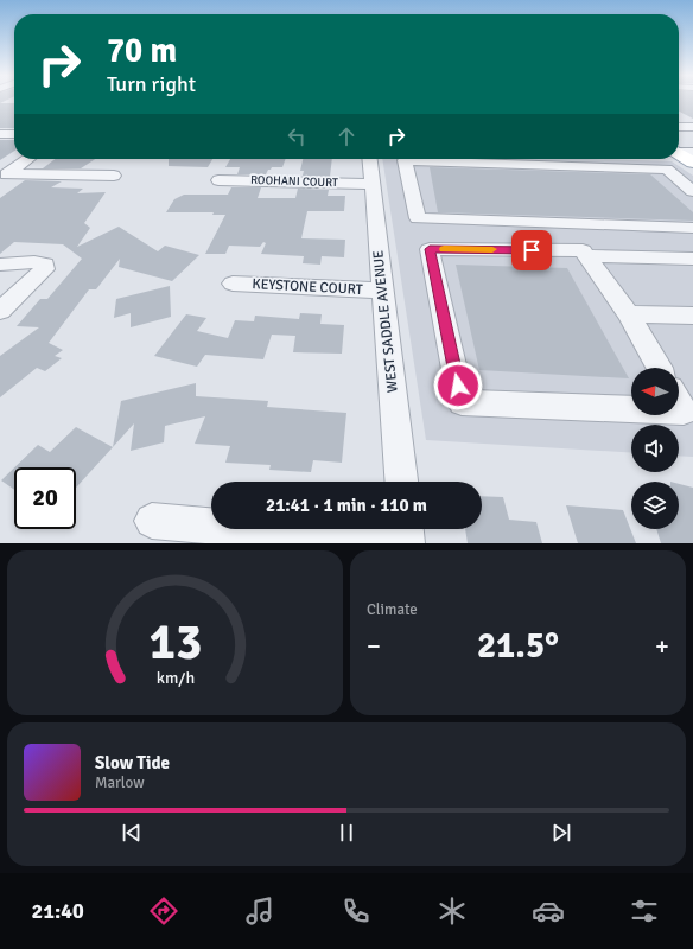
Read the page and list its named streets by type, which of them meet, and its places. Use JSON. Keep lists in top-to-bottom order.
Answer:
{
  "streets": {
    "street": ["ROOHANI COURT", "KEYSTONE COURT", "WEST SADDLE AVENUE"]
  },
  "crossings": [
    ["ROOHANI COURT", "WEST SADDLE AVENUE"],
    ["KEYSTONE COURT", "WEST SADDLE AVENUE"]
  ],
  "north": "left",
  "page": {
    "turn": ["70 m", "Turn right"],
    "limit": "20",
    "trip": "21:41 · 1 min · 110 m",
    "tile": "Climate",
    "heat": ["−", "21.5°", "+"],
    "song": ["Slow Tide", "Marlow"],
    "tabs": "21:40",
    "gauge": ["13", "km/h"]
  }
}
